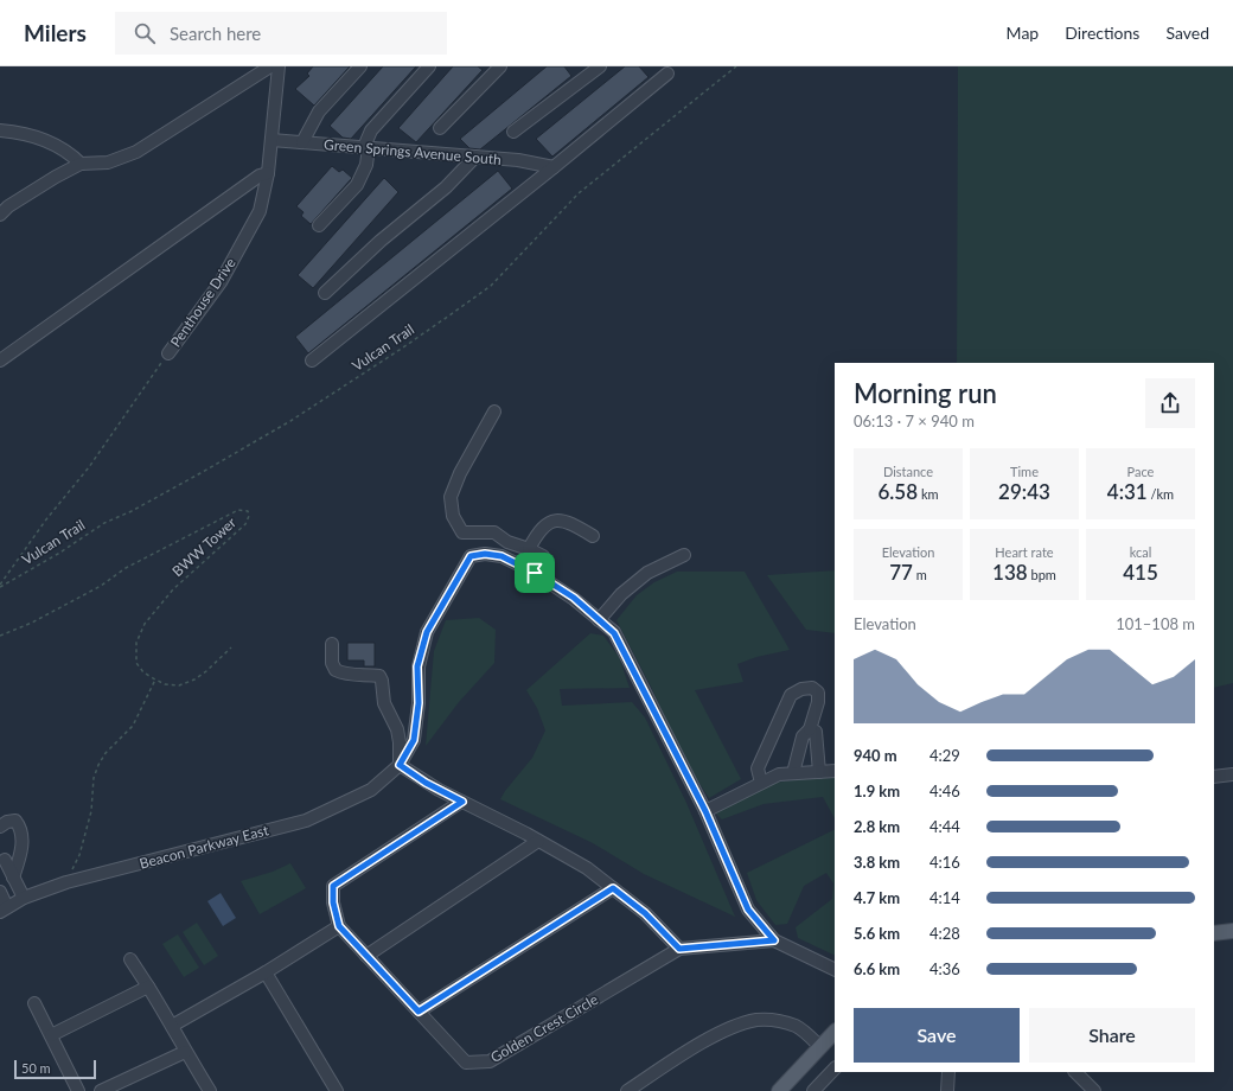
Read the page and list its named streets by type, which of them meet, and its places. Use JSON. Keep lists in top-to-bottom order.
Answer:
{
  "streets": {
    "street": [
      "Green Springs Avenue South",
      "Penthouse Drive",
      "Beacon Parkway East",
      "Golden Crest Circle"
    ],
    "path": ["Vulcan Trail", "BWW Tower"]
  },
  "crossings": [
    ["Green Springs Avenue South", "Penthouse Drive"]
  ],
  "scale_bar": "50 m",
  "page": {
    "header": "Milers",
    "search": "Search here",
    "nav": ["Map", "Directions", "Saved"],
    "heading": ["Morning run", "06:13 · 7 × 940 m"],
    "stats": [
      ["Distance", "6.58 km"],
      ["Time", "29:43"],
      ["Pace", "4:31 /km"],
      ["Elevation", "77 m"],
      ["Heart rate", "138 bpm"],
      ["kcal", "415"]
    ],
    "chart": ["Elevation", "101–108 m"],
    "list": [
      {
        "name": "940 m",
        "note": "4:29"
      },
      {
        "name": "1.9 km",
        "note": "4:46"
      },
      {
        "name": "2.8 km",
        "note": "4:44"
      },
      {
        "name": "3.8 km",
        "note": "4:16"
      },
      {
        "name": "4.7 km",
        "note": "4:14"
      },
      {
        "name": "5.6 km",
        "note": "4:28"
      },
      {
        "name": "6.6 km",
        "note": "4:36"
      }
    ],
    "buttons": ["Save", "Share"],
    "scale": "50 m"
  }
}
